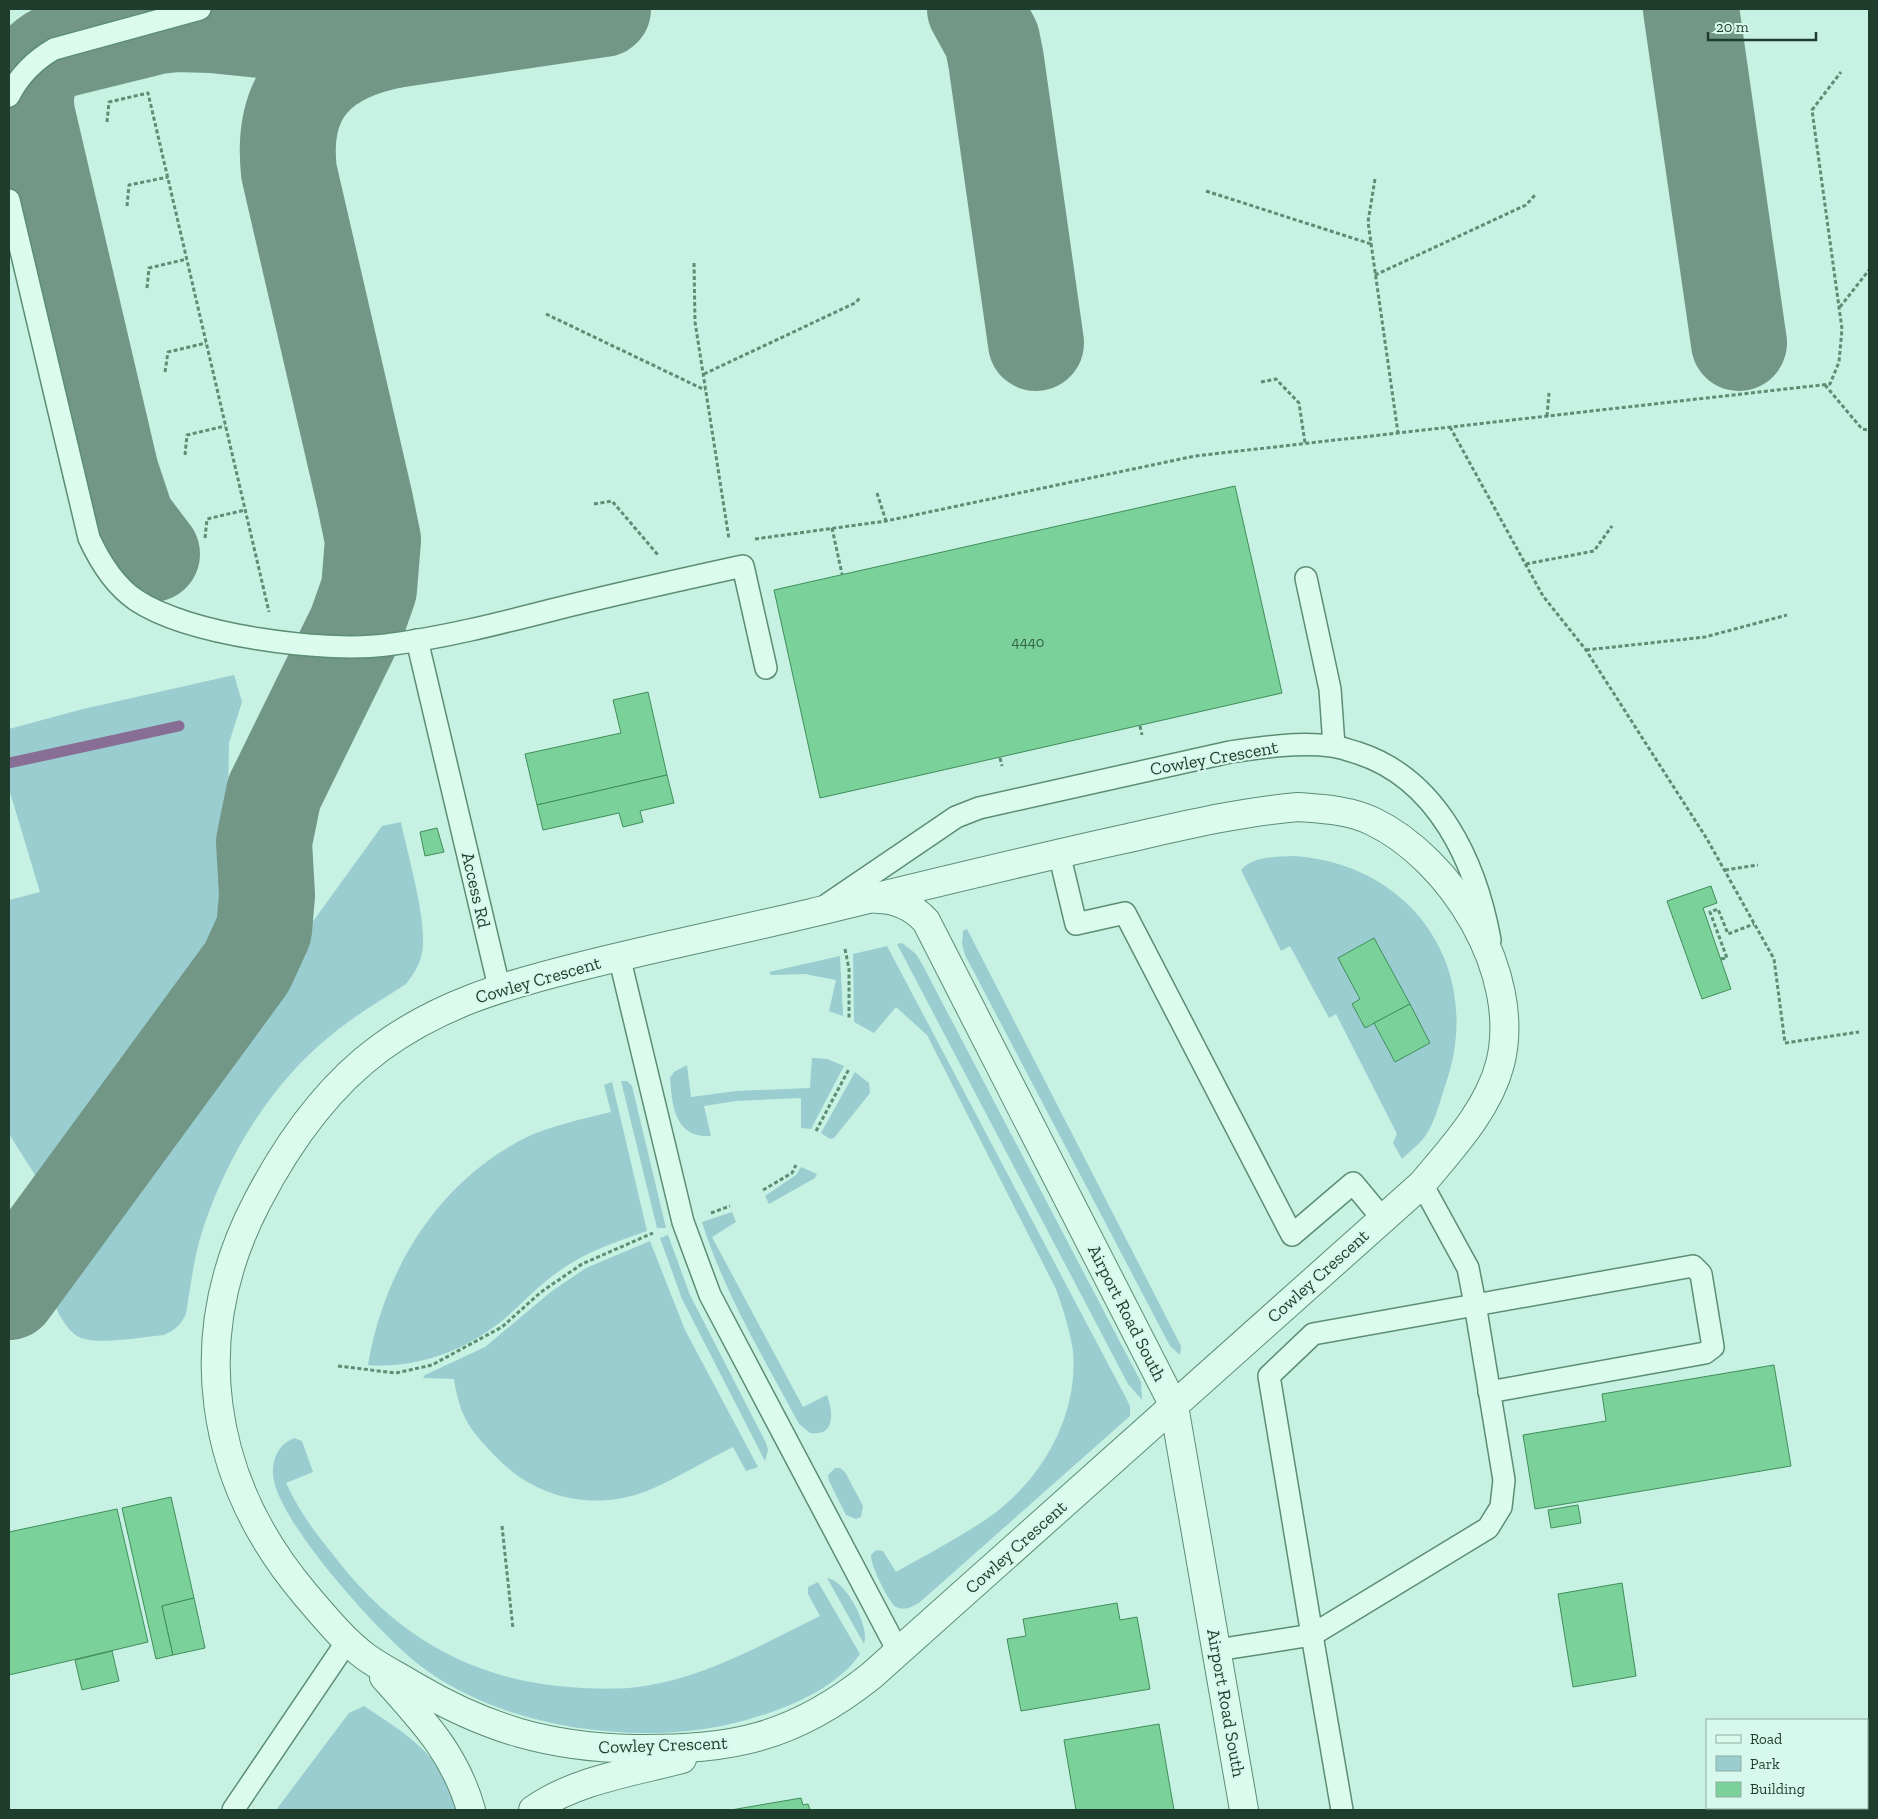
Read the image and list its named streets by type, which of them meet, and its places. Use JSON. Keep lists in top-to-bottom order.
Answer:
{
  "streets": {
    "street": ["Cowley Crescent", "Airport Road South"],
    "lane": ["Access Rd"]
  },
  "crossings": [
    ["Cowley Crescent", "Access Rd"],
    ["Cowley Crescent", "Airport Road South"]
  ],
  "house_numbers": ["4440"],
  "legend": ["Road", "Park", "Building"],
  "scale_bar": "20 m"
}
